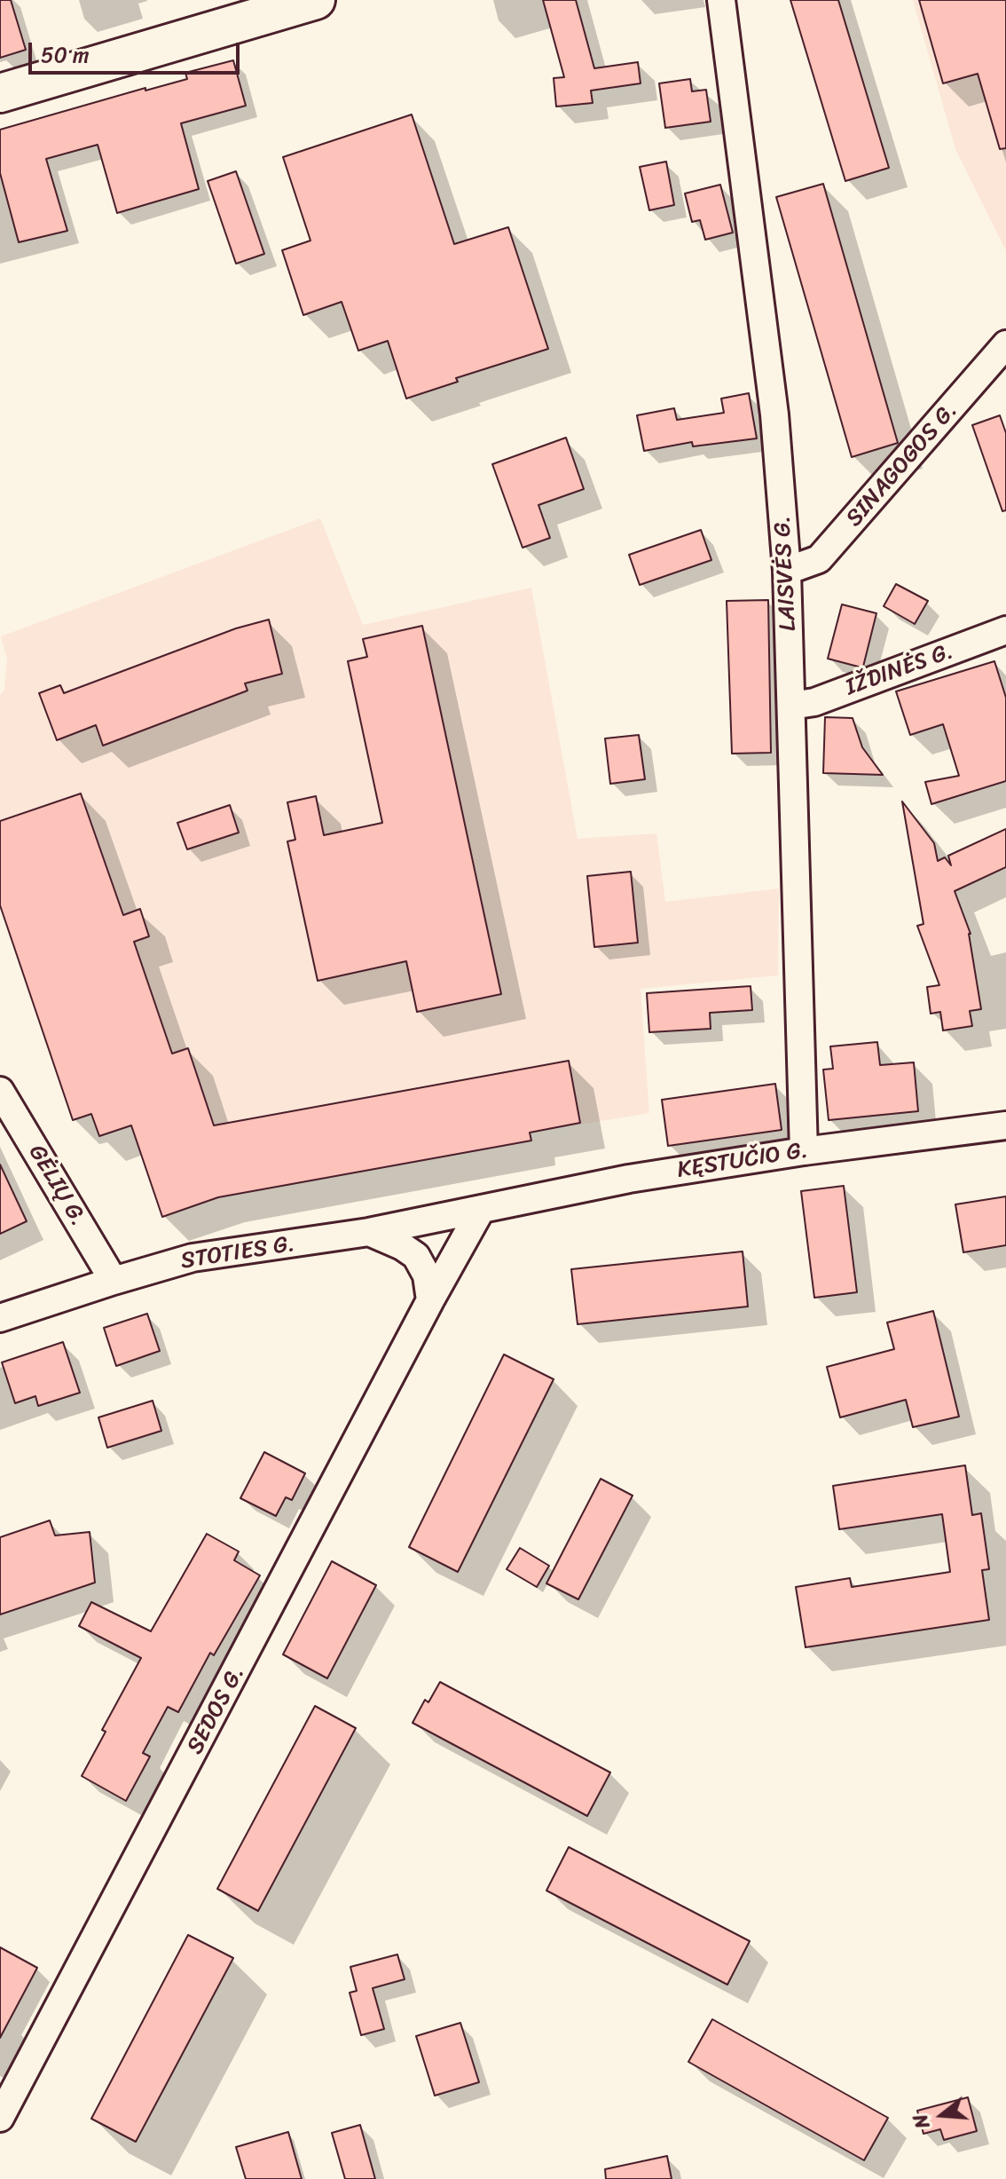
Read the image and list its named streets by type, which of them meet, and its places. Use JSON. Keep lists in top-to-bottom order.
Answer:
{
  "streets": {
    "street": [
      "SINAGOGOS G.",
      "LAISVĖS G.",
      "IŽDINĖS G.",
      "KĘSTUČIO G.",
      "GĖLIŲ G.",
      "STOTIES G.",
      "SEDOS G."
    ]
  },
  "crossings": [
    ["SINAGOGOS G.", "LAISVĖS G."],
    ["LAISVĖS G.", "IŽDINĖS G."],
    ["LAISVĖS G.", "KĘSTUČIO G."],
    ["KĘSTUČIO G.", "STOTIES G."],
    ["KĘSTUČIO G.", "SEDOS G."],
    ["GĖLIŲ G.", "STOTIES G."],
    ["STOTIES G.", "SEDOS G."]
  ],
  "scale_bar": "50 m",
  "north": "left"
}
